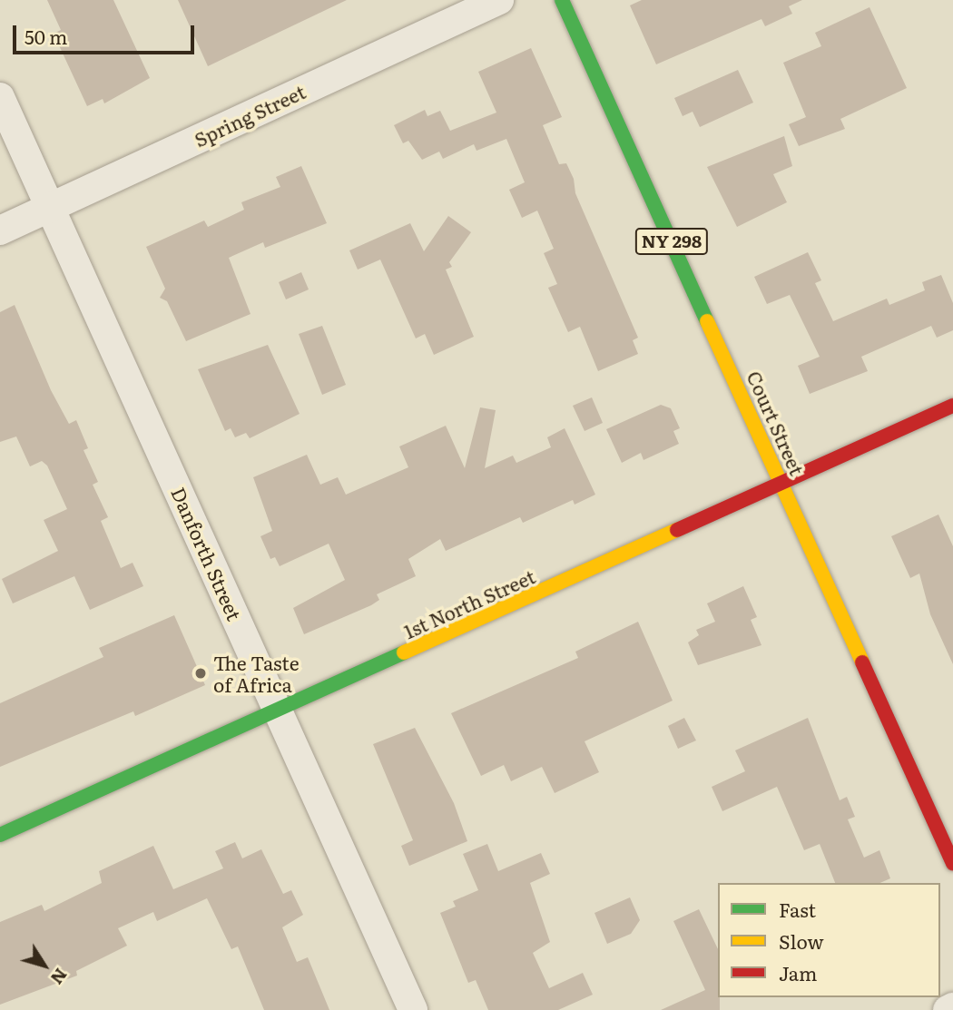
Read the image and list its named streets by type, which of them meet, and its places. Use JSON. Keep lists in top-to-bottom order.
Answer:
{
  "streets": {
    "street": [
      "Spring Street",
      "NY 298",
      "Court Street",
      "Danforth Street",
      "1st North Street"
    ]
  },
  "crossings": [
    ["Spring Street", "Danforth Street"],
    ["Court Street", "1st North Street"],
    ["Danforth Street", "1st North Street"]
  ],
  "places": ["The Taste of Africa"],
  "legend": ["Fast", "Slow", "Jam"],
  "scale_bar": "50 m",
  "north": "bottom right"
}
